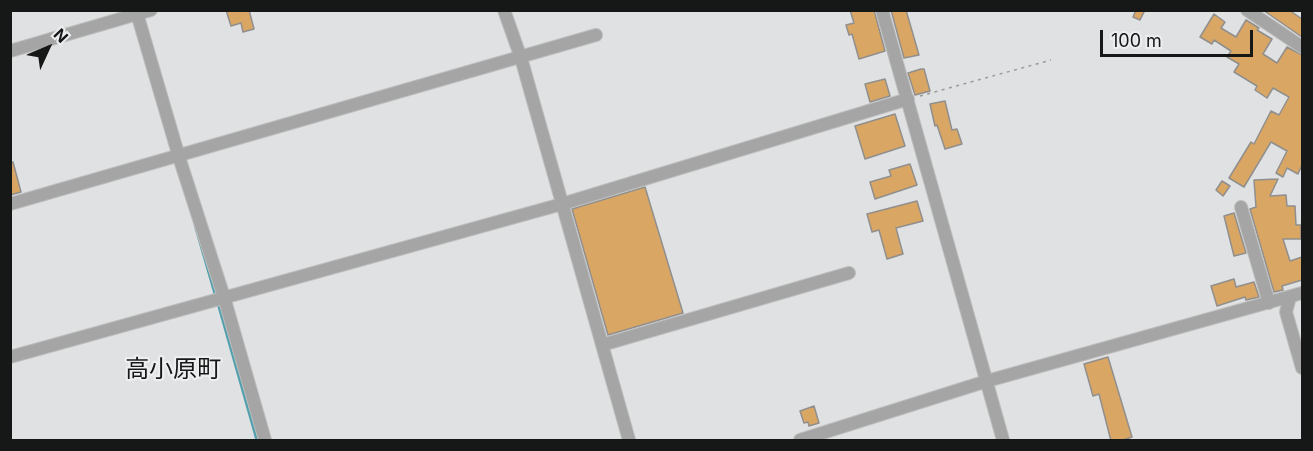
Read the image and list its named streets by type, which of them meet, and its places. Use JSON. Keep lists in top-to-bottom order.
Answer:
{
  "districts": ["高小原町"],
  "scale_bar": "100 m",
  "north": "top right"
}
